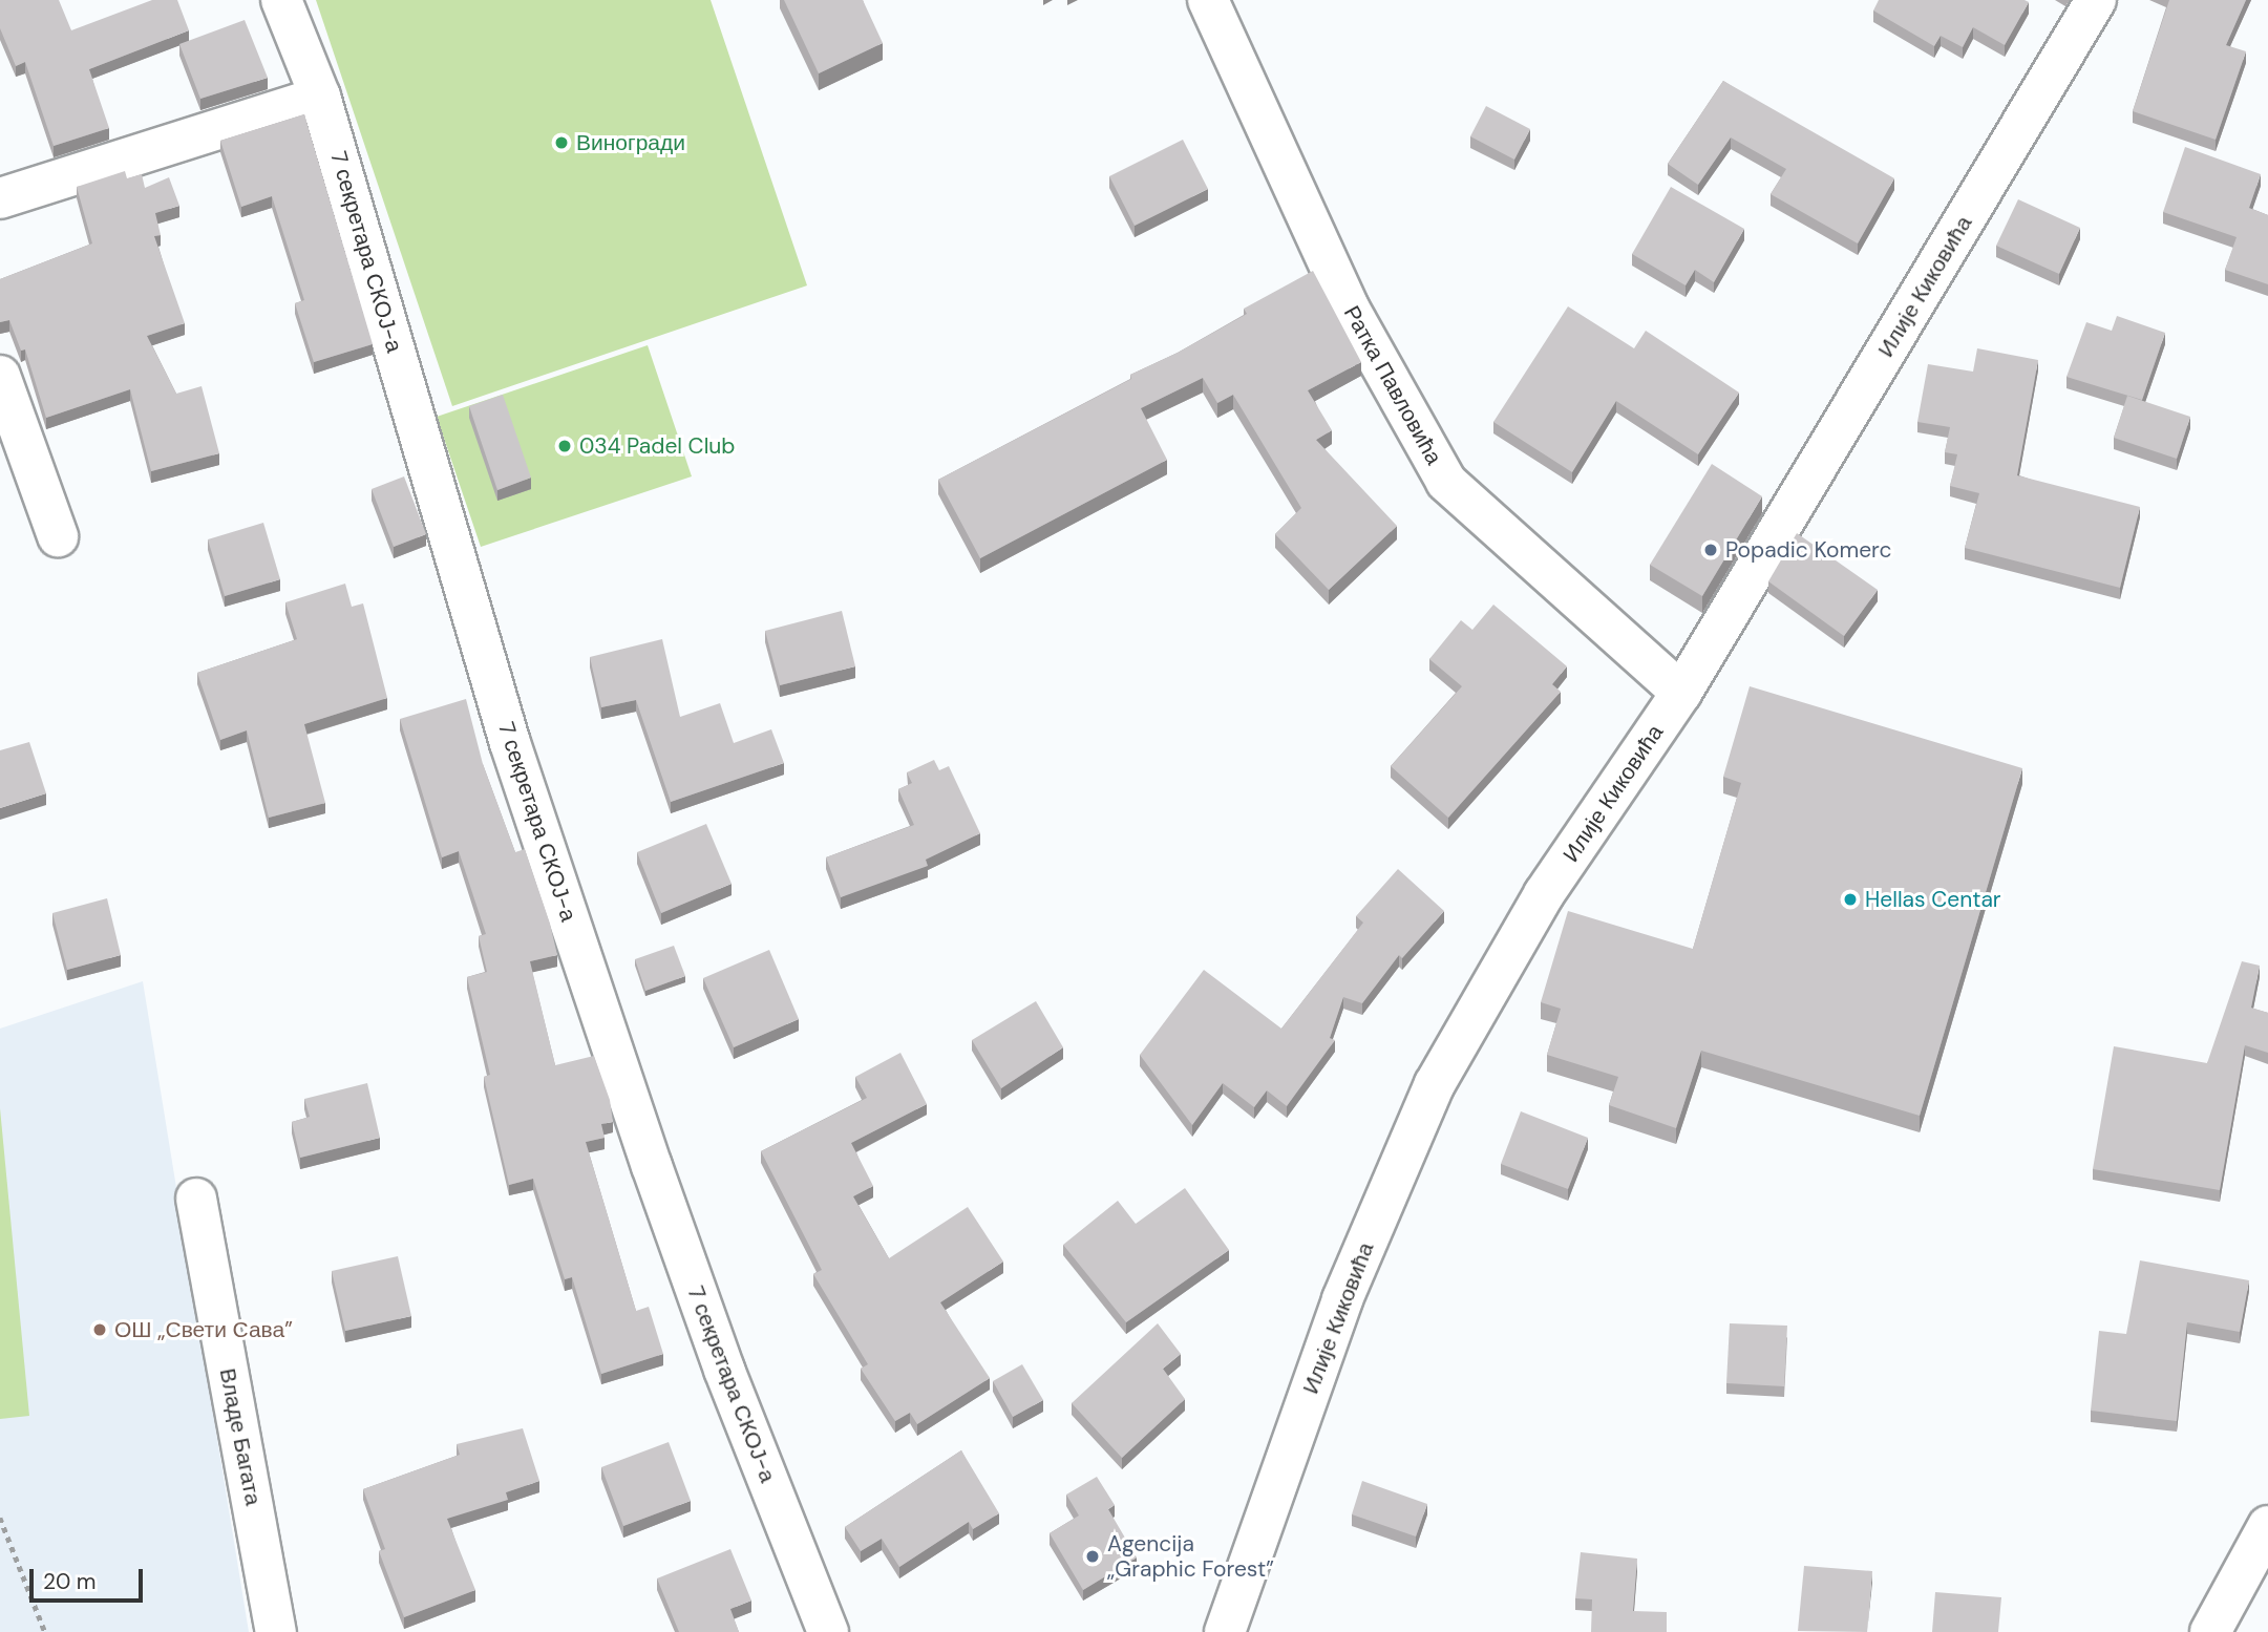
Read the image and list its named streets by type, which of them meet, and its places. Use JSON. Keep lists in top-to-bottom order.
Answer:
{
  "streets": {
    "street": [
      "7 секретара СКОЈ-а",
      "Илије Киковића",
      "Ратка Павловића",
      "Владе Багата"
    ]
  },
  "crossings": [
    ["Илије Киковића", "Ратка Павловића"]
  ],
  "places": [
    "Виногради",
    "034 Padel Club",
    "Popadic Komerc",
    "Hellas Centar",
    "ОШ „Свети Сава”",
    "Agencija „Graphic Forest”"
  ],
  "scale_bar": "20 m"
}
